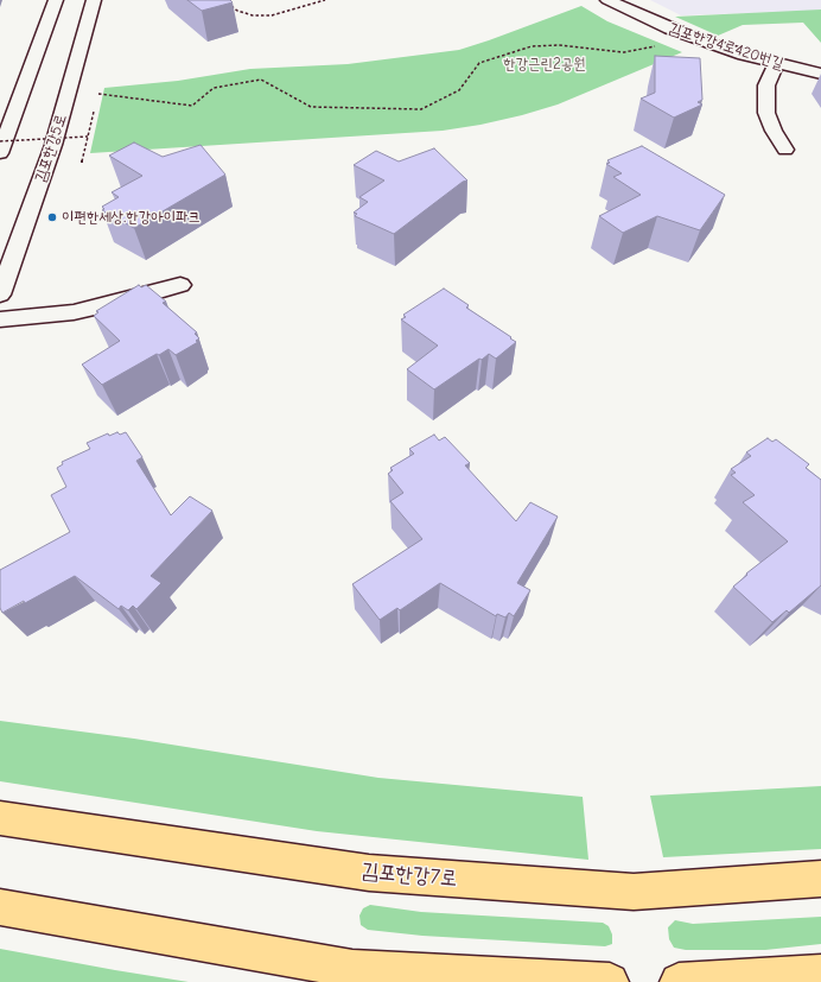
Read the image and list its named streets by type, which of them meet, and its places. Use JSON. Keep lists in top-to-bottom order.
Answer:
{
  "streets": {
    "main road": ["김포한강7로"],
    "street": ["김포한강4로420번길", "김포한강5로"]
  },
  "parks": ["한강근린2공원"],
  "places": ["이편한세상.한강아이파크"]
}
